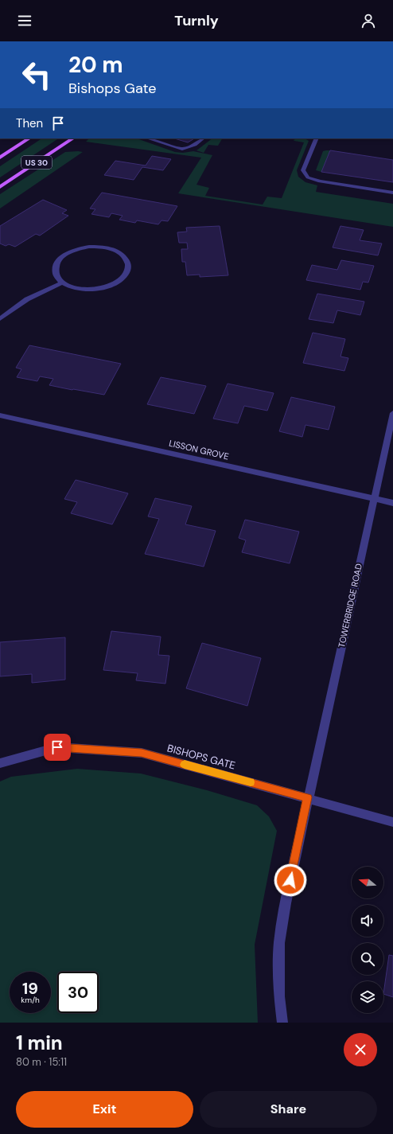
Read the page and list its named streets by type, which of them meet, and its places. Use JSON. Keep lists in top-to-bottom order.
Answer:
{
  "streets": {
    "main road": ["US 30"],
    "street": ["LISSON GROVE", "TOWERBRIDGE ROAD", "BISHOPS GATE"]
  },
  "crossings": [
    ["LISSON GROVE", "TOWERBRIDGE ROAD"],
    ["TOWERBRIDGE ROAD", "BISHOPS GATE"]
  ],
  "north": "left",
  "page": {
    "header": "Turnly",
    "turn": ["20 m", "Bishops Gate"],
    "then": "Then",
    "speed": "19 km/h",
    "limit": "30",
    "heading": ["1 min", "80 m · 15:11"],
    "buttons": ["Exit", "Share"]
  }
}
